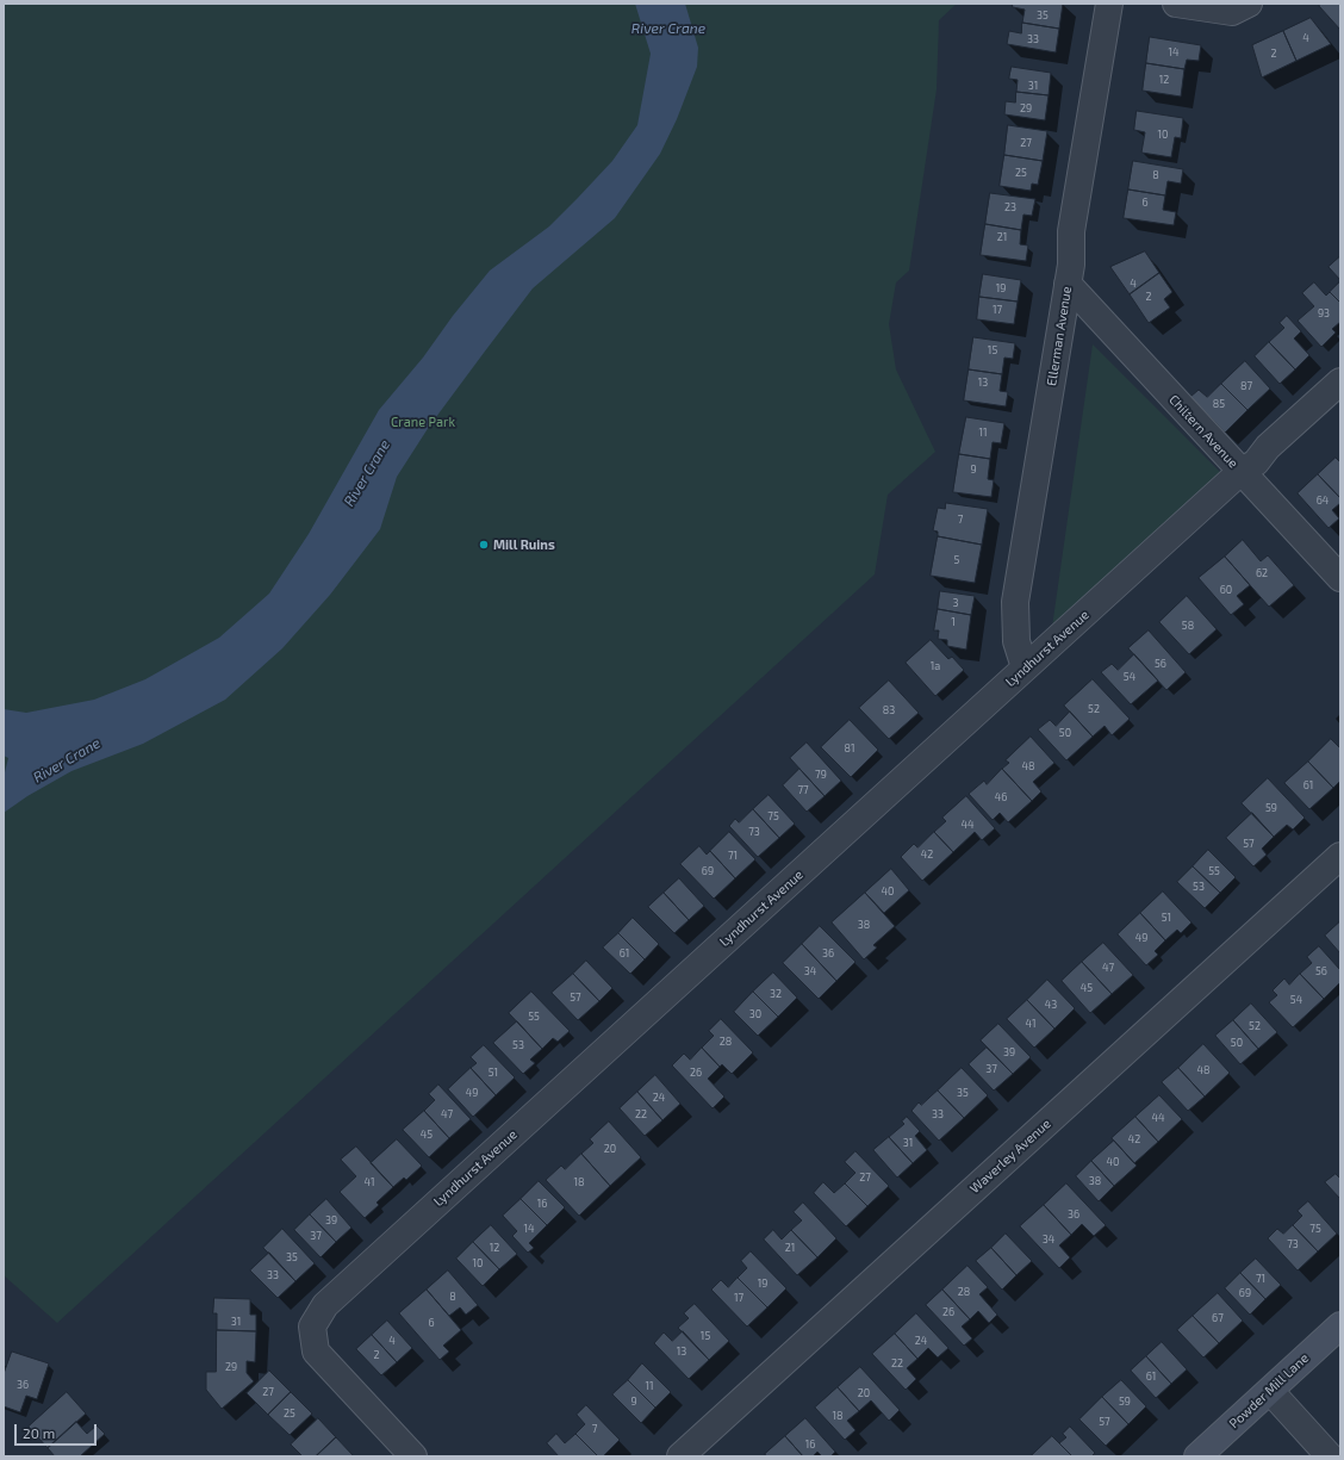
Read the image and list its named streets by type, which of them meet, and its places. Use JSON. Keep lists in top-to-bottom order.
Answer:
{
  "streets": {
    "street": [
      "Ellerman Avenue",
      "Chiltern Avenue",
      "Lyndhurst Avenue",
      "Waverley Avenue",
      "Powder Mill Lane"
    ]
  },
  "crossings": [
    ["Ellerman Avenue", "Chiltern Avenue"],
    ["Ellerman Avenue", "Lyndhurst Avenue"],
    ["Chiltern Avenue", "Lyndhurst Avenue"]
  ],
  "water": ["River Crane"],
  "parks": ["Crane Park"],
  "places": ["Mill Ruins"],
  "house_numbers": [
    "35",
    "4",
    "33",
    "14",
    "2",
    "12",
    "31",
    "29",
    "10",
    "27",
    "25",
    "8",
    "6",
    "23",
    "21",
    "4",
    "19",
    "2",
    "17",
    "93",
    "15",
    "13",
    "87",
    "85",
    "11",
    "9",
    "64",
    "7",
    "5",
    "62",
    "60",
    "3",
    "1",
    "58",
    "56",
    "1a",
    "54",
    "52",
    "83",
    "50",
    "81",
    "48",
    "79",
    "61",
    "77",
    "46",
    "59",
    "75",
    "44",
    "73",
    "57",
    "42",
    "71",
    "69",
    "55",
    "53",
    "40",
    "51",
    "38",
    "49",
    "61",
    "36",
    "47",
    "34",
    "56",
    "45",
    "32",
    "57",
    "54",
    "43",
    "30",
    "55",
    "41",
    "52",
    "28",
    "50",
    "53",
    "39",
    "37",
    "48",
    "51",
    "26",
    "49",
    "35",
    "24",
    "47",
    "22",
    "33",
    "44",
    "45",
    "42",
    "31",
    "20",
    "40",
    "27",
    "38",
    "41",
    "18",
    "16",
    "36",
    "39",
    "14",
    "75",
    "37",
    "34",
    "73",
    "12",
    "21",
    "35",
    "10",
    "33",
    "71",
    "19",
    "28",
    "69",
    "8",
    "17",
    "26",
    "67",
    "31",
    "6",
    "15",
    "4",
    "24",
    "13",
    "2",
    "22",
    "29",
    "61",
    "36",
    "11",
    "27",
    "20",
    "9",
    "59",
    "25",
    "18",
    "57",
    "7",
    "16"
  ],
  "scale_bar": "20 m"
}
